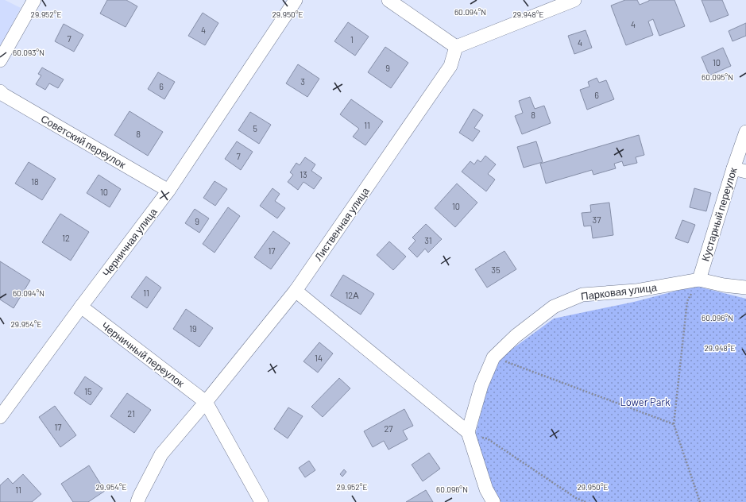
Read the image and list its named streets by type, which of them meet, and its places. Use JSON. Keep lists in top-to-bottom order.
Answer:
{
  "streets": {
    "street": [
      "Советский переулок",
      "Кустарный переулок",
      "Лиственная улица",
      "Черничная улица",
      "Парковая улица",
      "Черничный переулок"
    ]
  },
  "crossings": [
    ["Советский переулок", "Черничная улица"],
    ["Кустарный переулок", "Парковая улица"],
    ["Лиственная улица", "Черничный переулок"],
    ["Черничная улица", "Черничный переулок"]
  ],
  "parks": ["Lower Park"],
  "house_numbers": [
    "4",
    "4",
    "7",
    "1",
    "4",
    "10",
    "9",
    "3",
    "6",
    "6",
    "8",
    "11",
    "5",
    "8",
    "7",
    "13",
    "18",
    "10",
    "10",
    "37",
    "9",
    "12",
    "31",
    "17",
    "35",
    "11",
    "12А",
    "19",
    "14",
    "15",
    "21",
    "17",
    "27",
    "11"
  ],
  "coordinates": [
    "60.094°N",
    "29.952°E",
    "29.950°E",
    "29.948°E",
    "60.093°N",
    "60.095°N",
    "60.096°N",
    "29.954°E"
  ]
}
